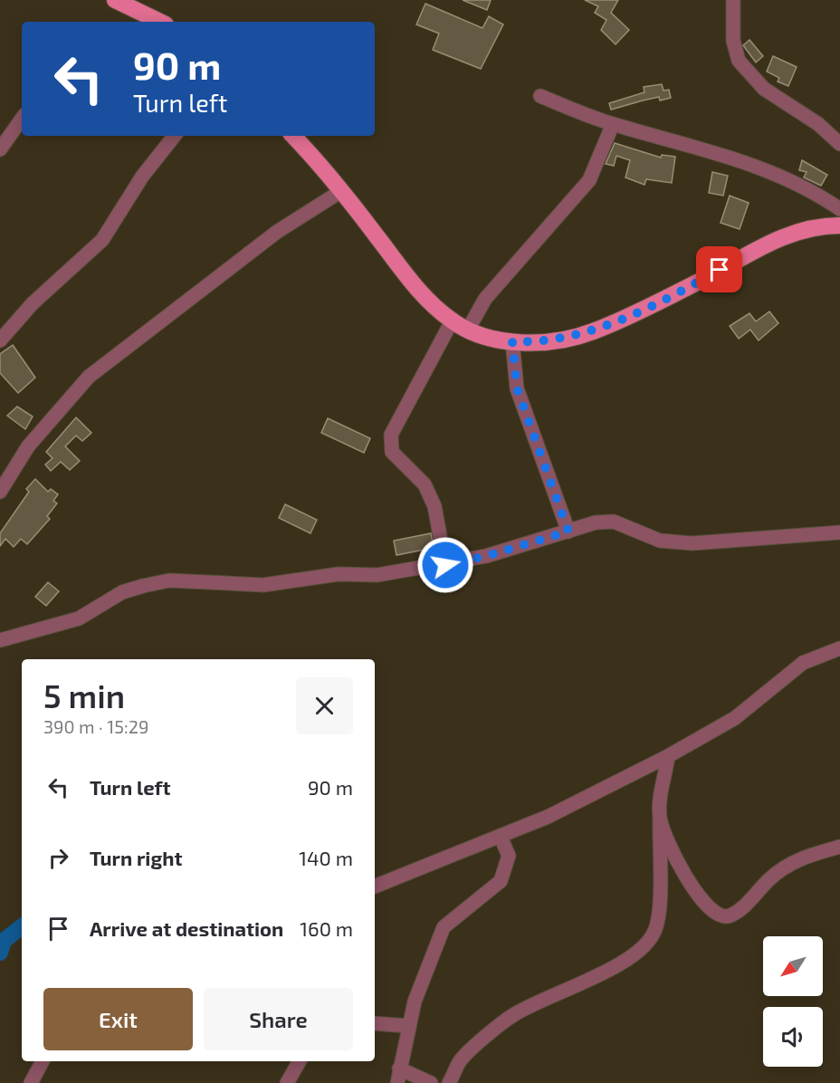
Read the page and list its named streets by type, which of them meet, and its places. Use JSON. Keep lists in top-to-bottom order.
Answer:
{
  "north": "bottom left",
  "page": {
    "turn": ["90 m", "Turn left"],
    "heading": ["5 min", "390 m · 15:29"],
    "list": [
      {
        "name": "Turn left",
        "value": "90 m"
      },
      {
        "name": "Turn right",
        "value": "140 m"
      },
      {
        "name": "Arrive at destination",
        "value": "160 m"
      }
    ],
    "buttons": ["Exit", "Share"]
  }
}
